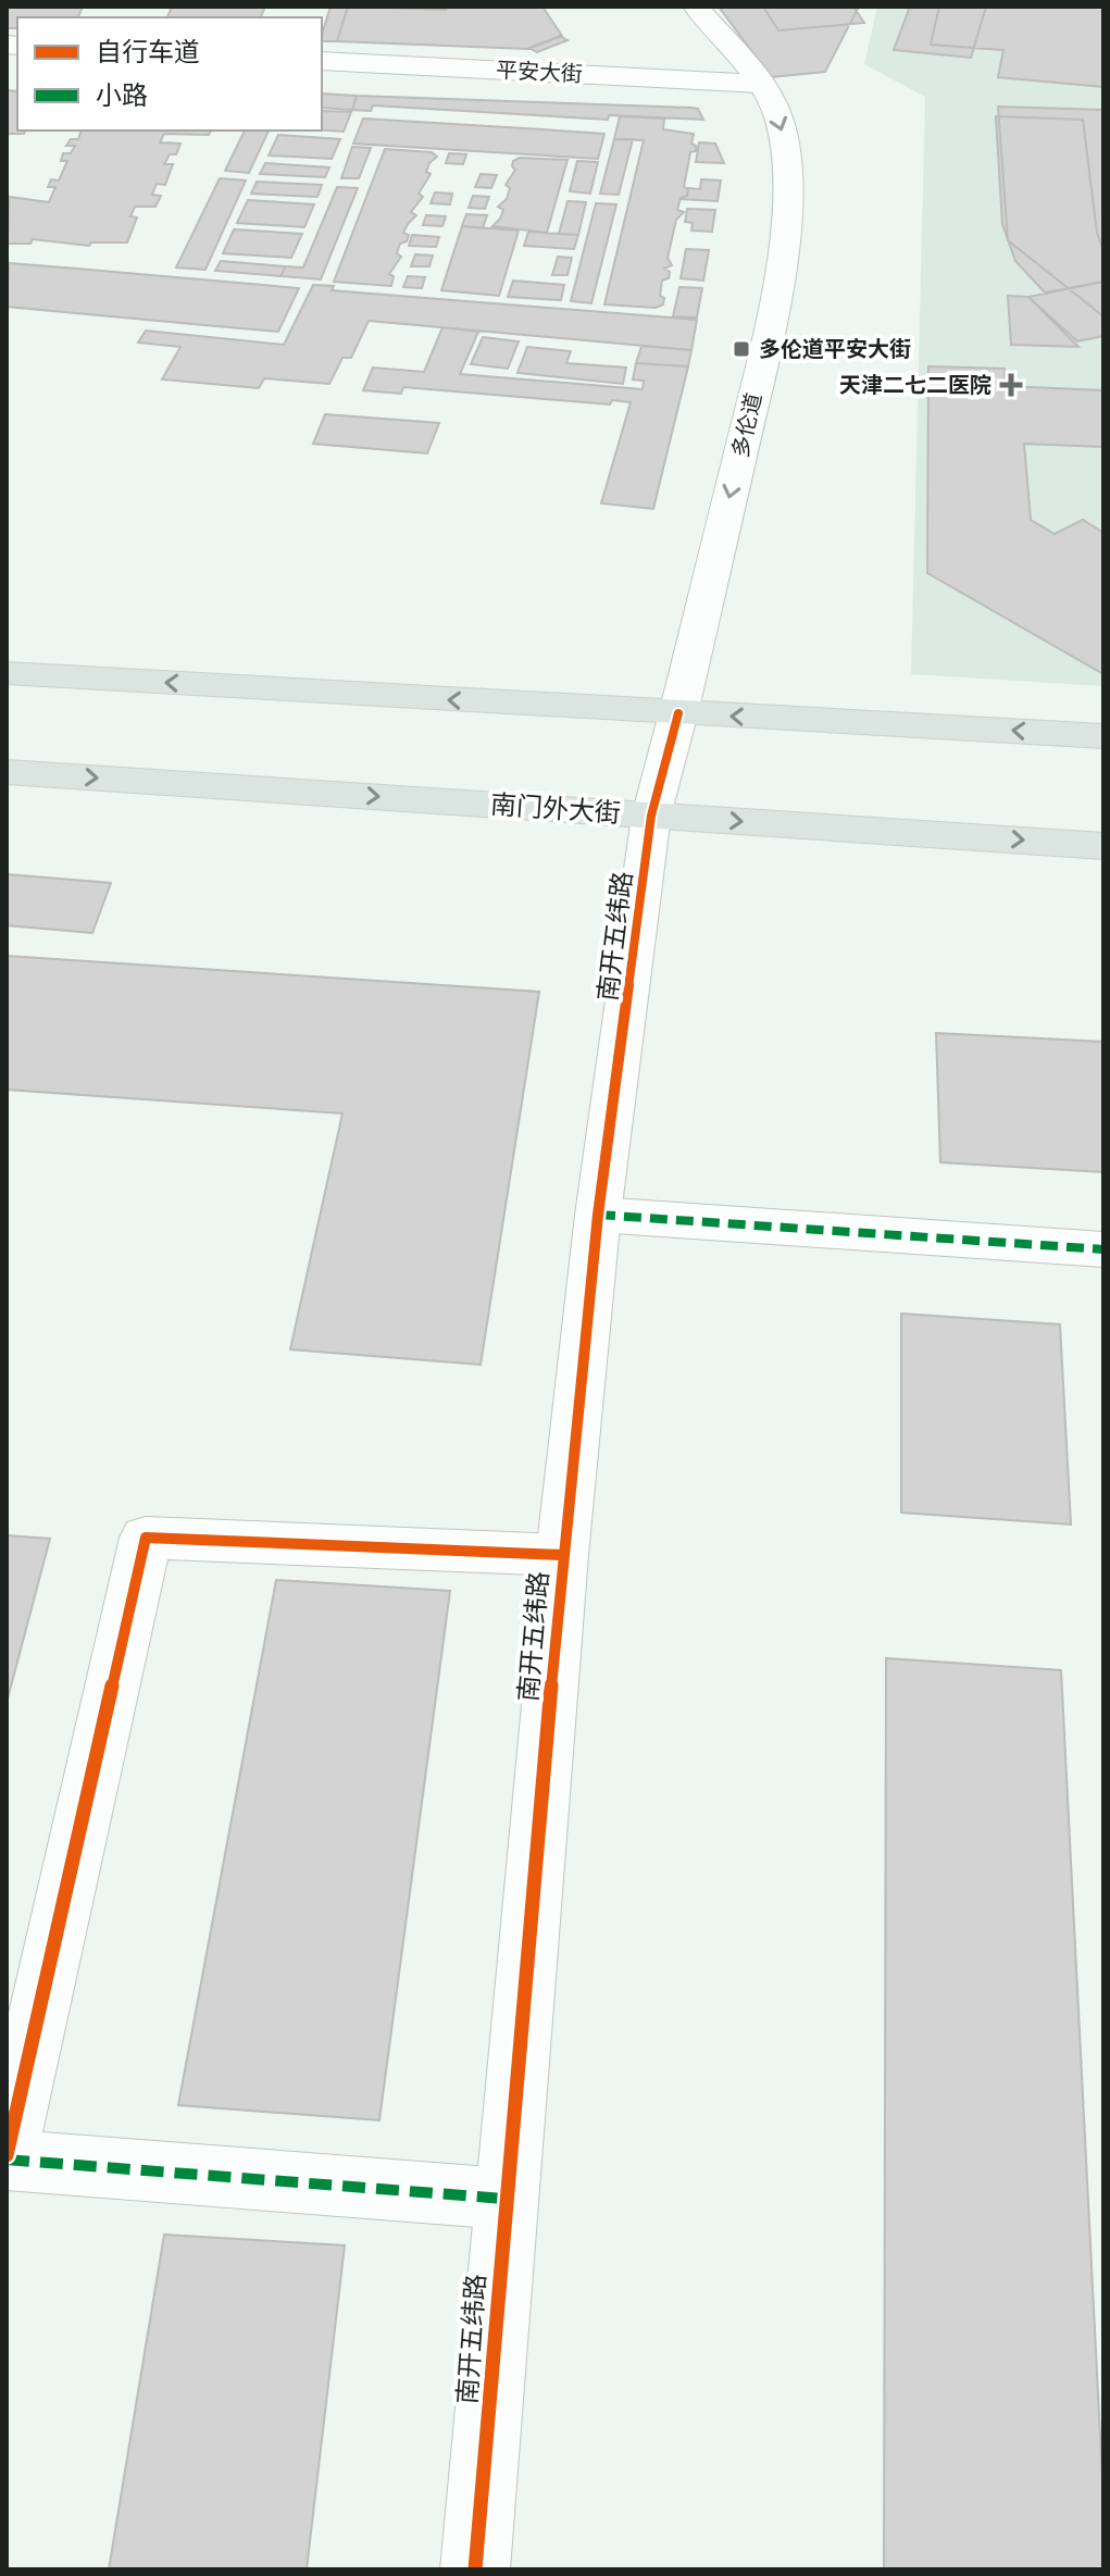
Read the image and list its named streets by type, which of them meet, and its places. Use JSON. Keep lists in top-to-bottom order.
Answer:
{
  "streets": {
    "main road": ["南门外大街"],
    "street": ["平安大街", "多伦道", "南开五纬路"]
  },
  "crossings": [
    ["平安大街", "多伦道"],
    ["多伦道", "南开五纬路"],
    ["南门外大街", "南开五纬路"]
  ],
  "one_way": ["多伦道"],
  "places": {
    "transit": ["多伦道平安大街"],
    "health": ["天津二七二医院"]
  },
  "legend": ["自行车道", "小路"]
}
